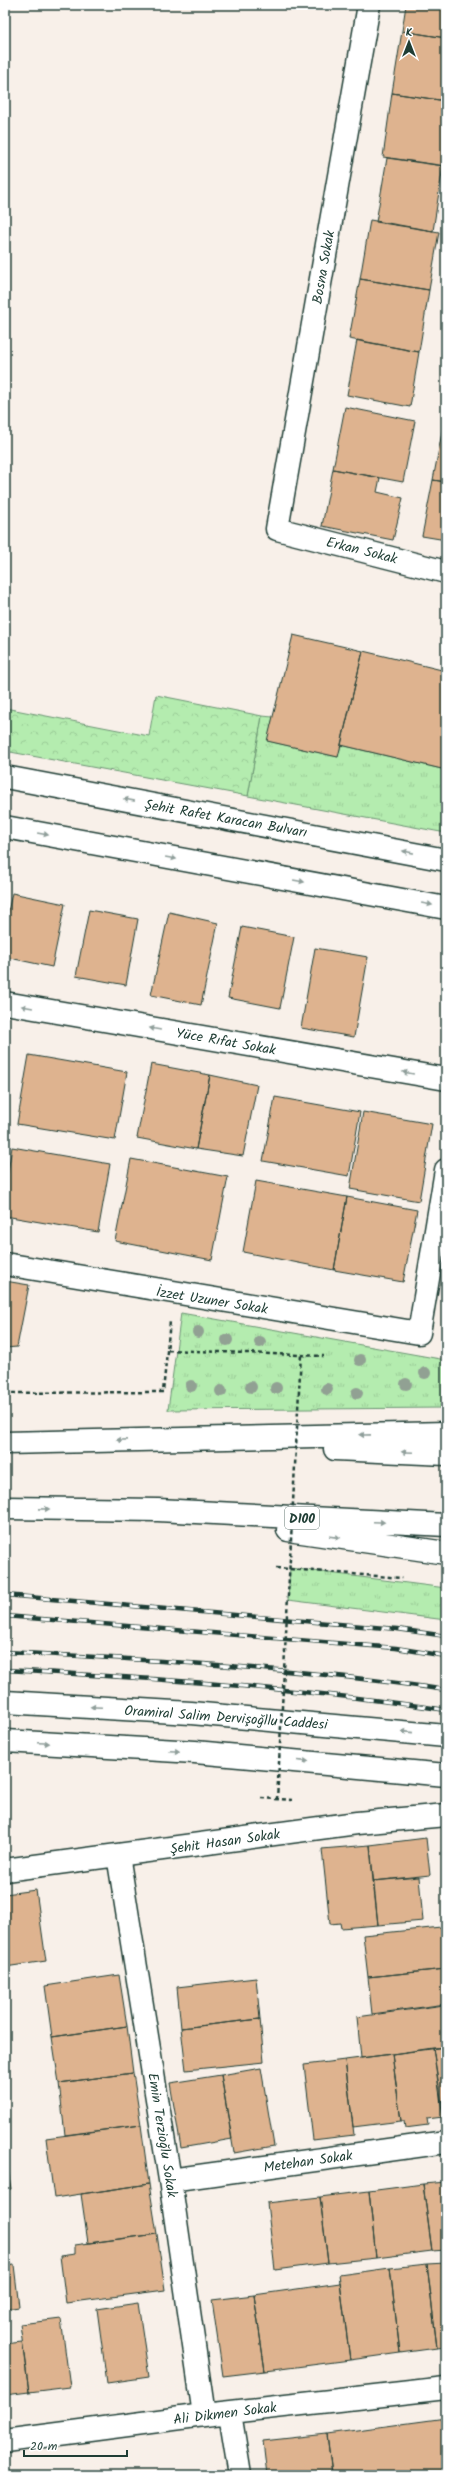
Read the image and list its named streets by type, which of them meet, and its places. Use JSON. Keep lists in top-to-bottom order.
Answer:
{
  "streets": {
    "main road": [
      "Bosna Sokak",
      "Erkan Sokak",
      "Şehit Rafet Karacan Bulvarı",
      "Yüce Rıfat Sokak",
      "İzzet Uzuner Sokak",
      "D100",
      "Oramiral Salim Dervişoğllu Caddesi",
      "Şehit Hasan Sokak",
      "Emin Terzioğlu Sokak",
      "Metehan Sokak",
      "Ali Dikmen Sokak"
    ]
  },
  "crossings": [
    ["Bosna Sokak", "Erkan Sokak"],
    ["Şehit Hasan Sokak", "Emin Terzioğlu Sokak"],
    ["Emin Terzioğlu Sokak", "Metehan Sokak"],
    ["Emin Terzioğlu Sokak", "Ali Dikmen Sokak"]
  ],
  "scale_bar": "20 m",
  "north": "top"
}
